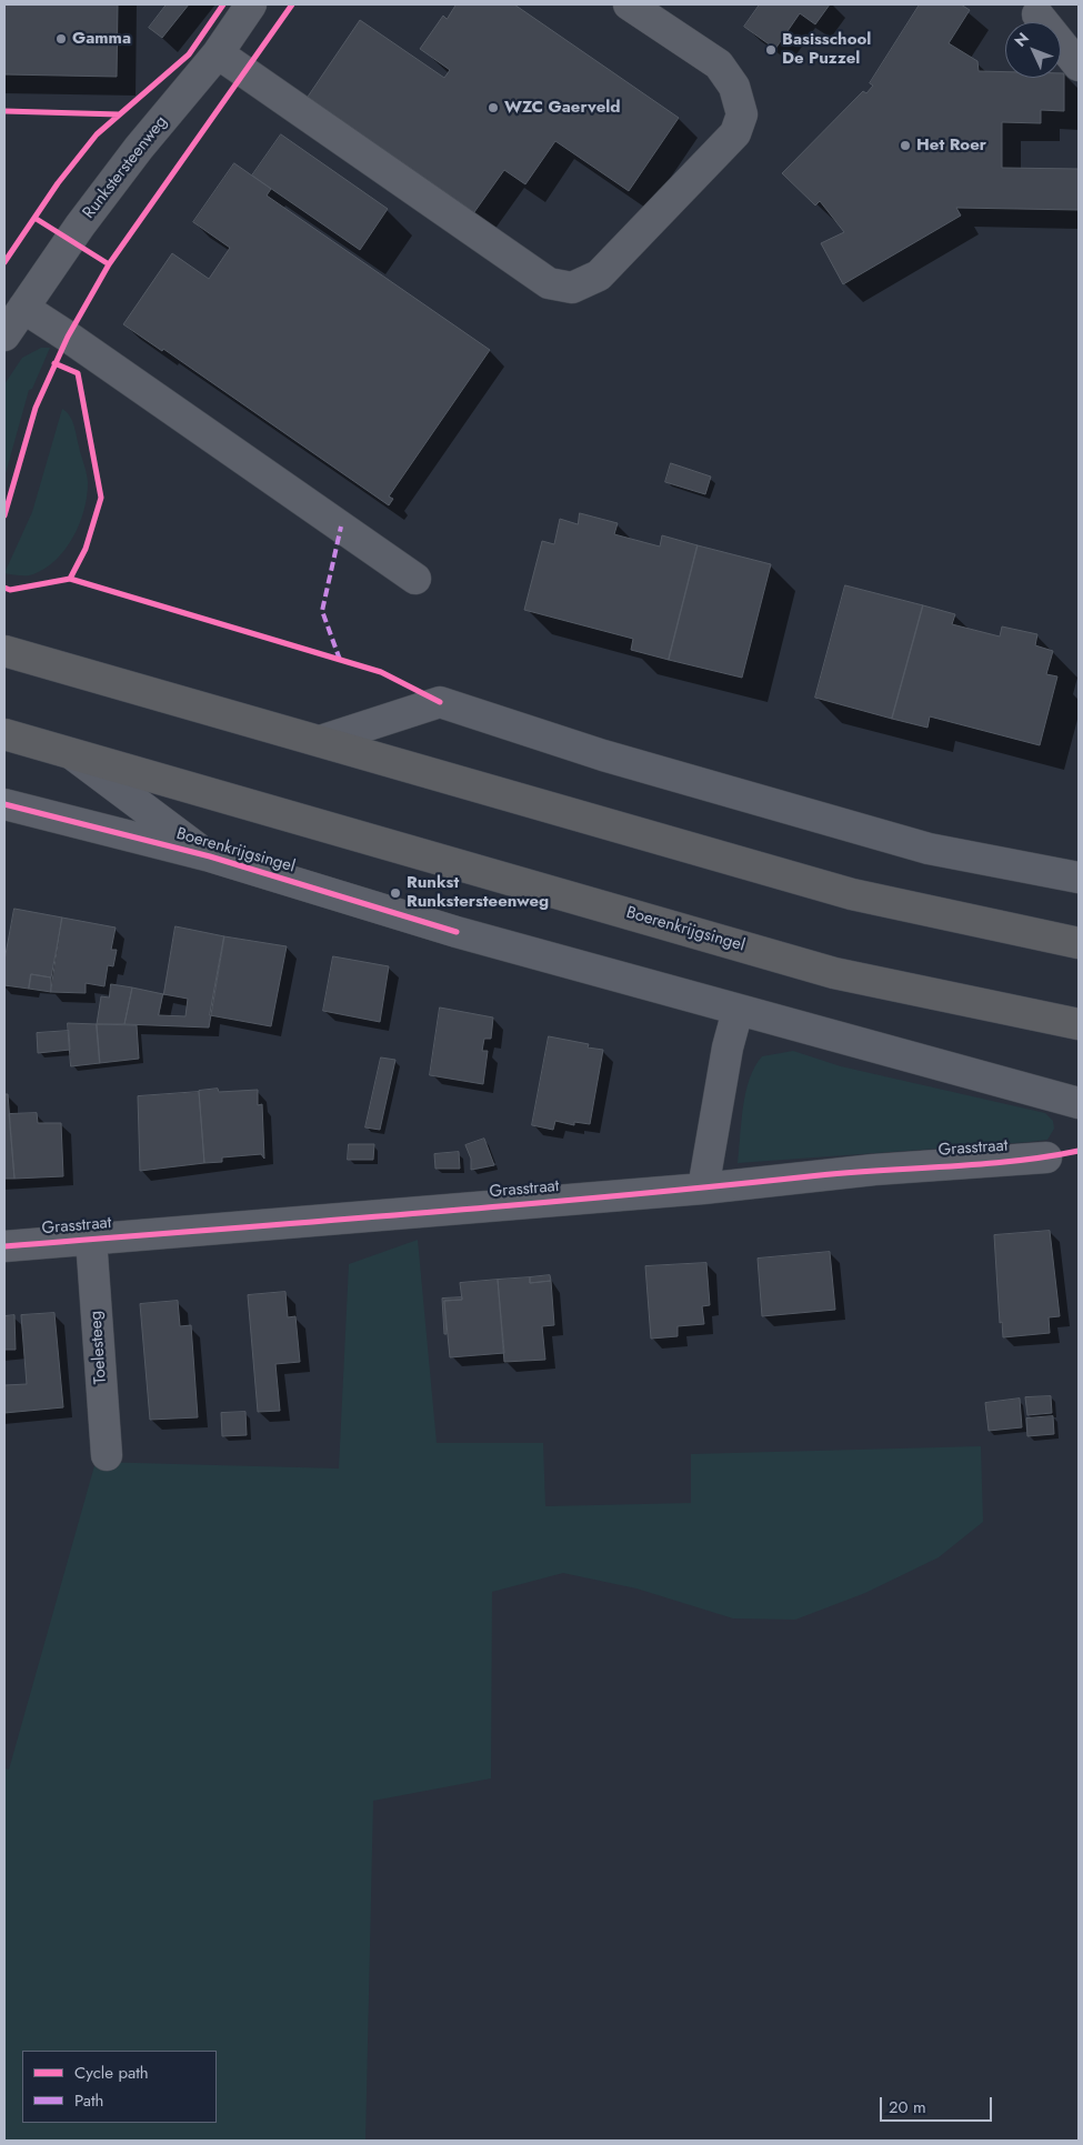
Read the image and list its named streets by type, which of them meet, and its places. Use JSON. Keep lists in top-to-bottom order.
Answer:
{
  "streets": {
    "highway": ["Boerenkrijgsingel"],
    "street": ["Runkstersteenweg", "Grasstraat", "Toelesteeg"]
  },
  "crossings": [
    ["Grasstraat", "Toelesteeg"]
  ],
  "places": [
    "Gamma",
    "Basisschool De Puzzel",
    "WZC Gaerveld",
    "Het Roer",
    "Runkst Runkstersteenweg"
  ],
  "legend": ["Cycle path", "Path"],
  "scale_bar": "20 m",
  "north": "top left"
}
